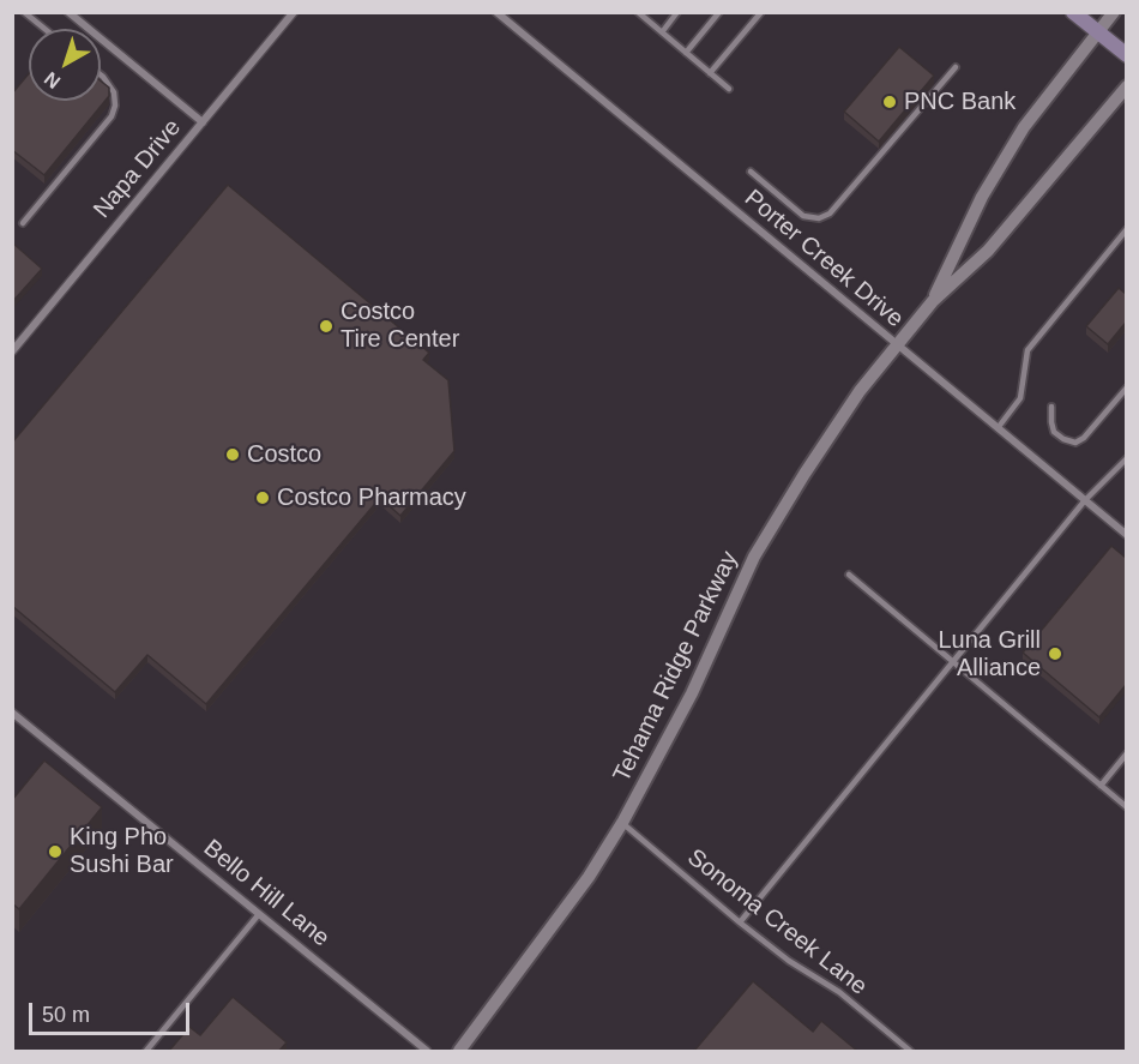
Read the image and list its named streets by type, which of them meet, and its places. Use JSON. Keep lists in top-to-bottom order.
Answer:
{
  "streets": {
    "street": [
      "Napa Drive",
      "Porter Creek Drive",
      "Tehama Ridge Parkway",
      "Bello Hill Lane"
    ],
    "lane": ["Sonoma Creek Lane"]
  },
  "crossings": [
    ["Porter Creek Drive", "Tehama Ridge Parkway"],
    ["Tehama Ridge Parkway", "Sonoma Creek Lane"]
  ],
  "places": [
    "PNC Bank",
    "Costco Tire Center",
    "Costco",
    "Costco Pharmacy",
    "Luna Grill Alliance",
    "King Pho Sushi Bar"
  ],
  "scale_bar": "50 m",
  "north": "bottom left"
}
